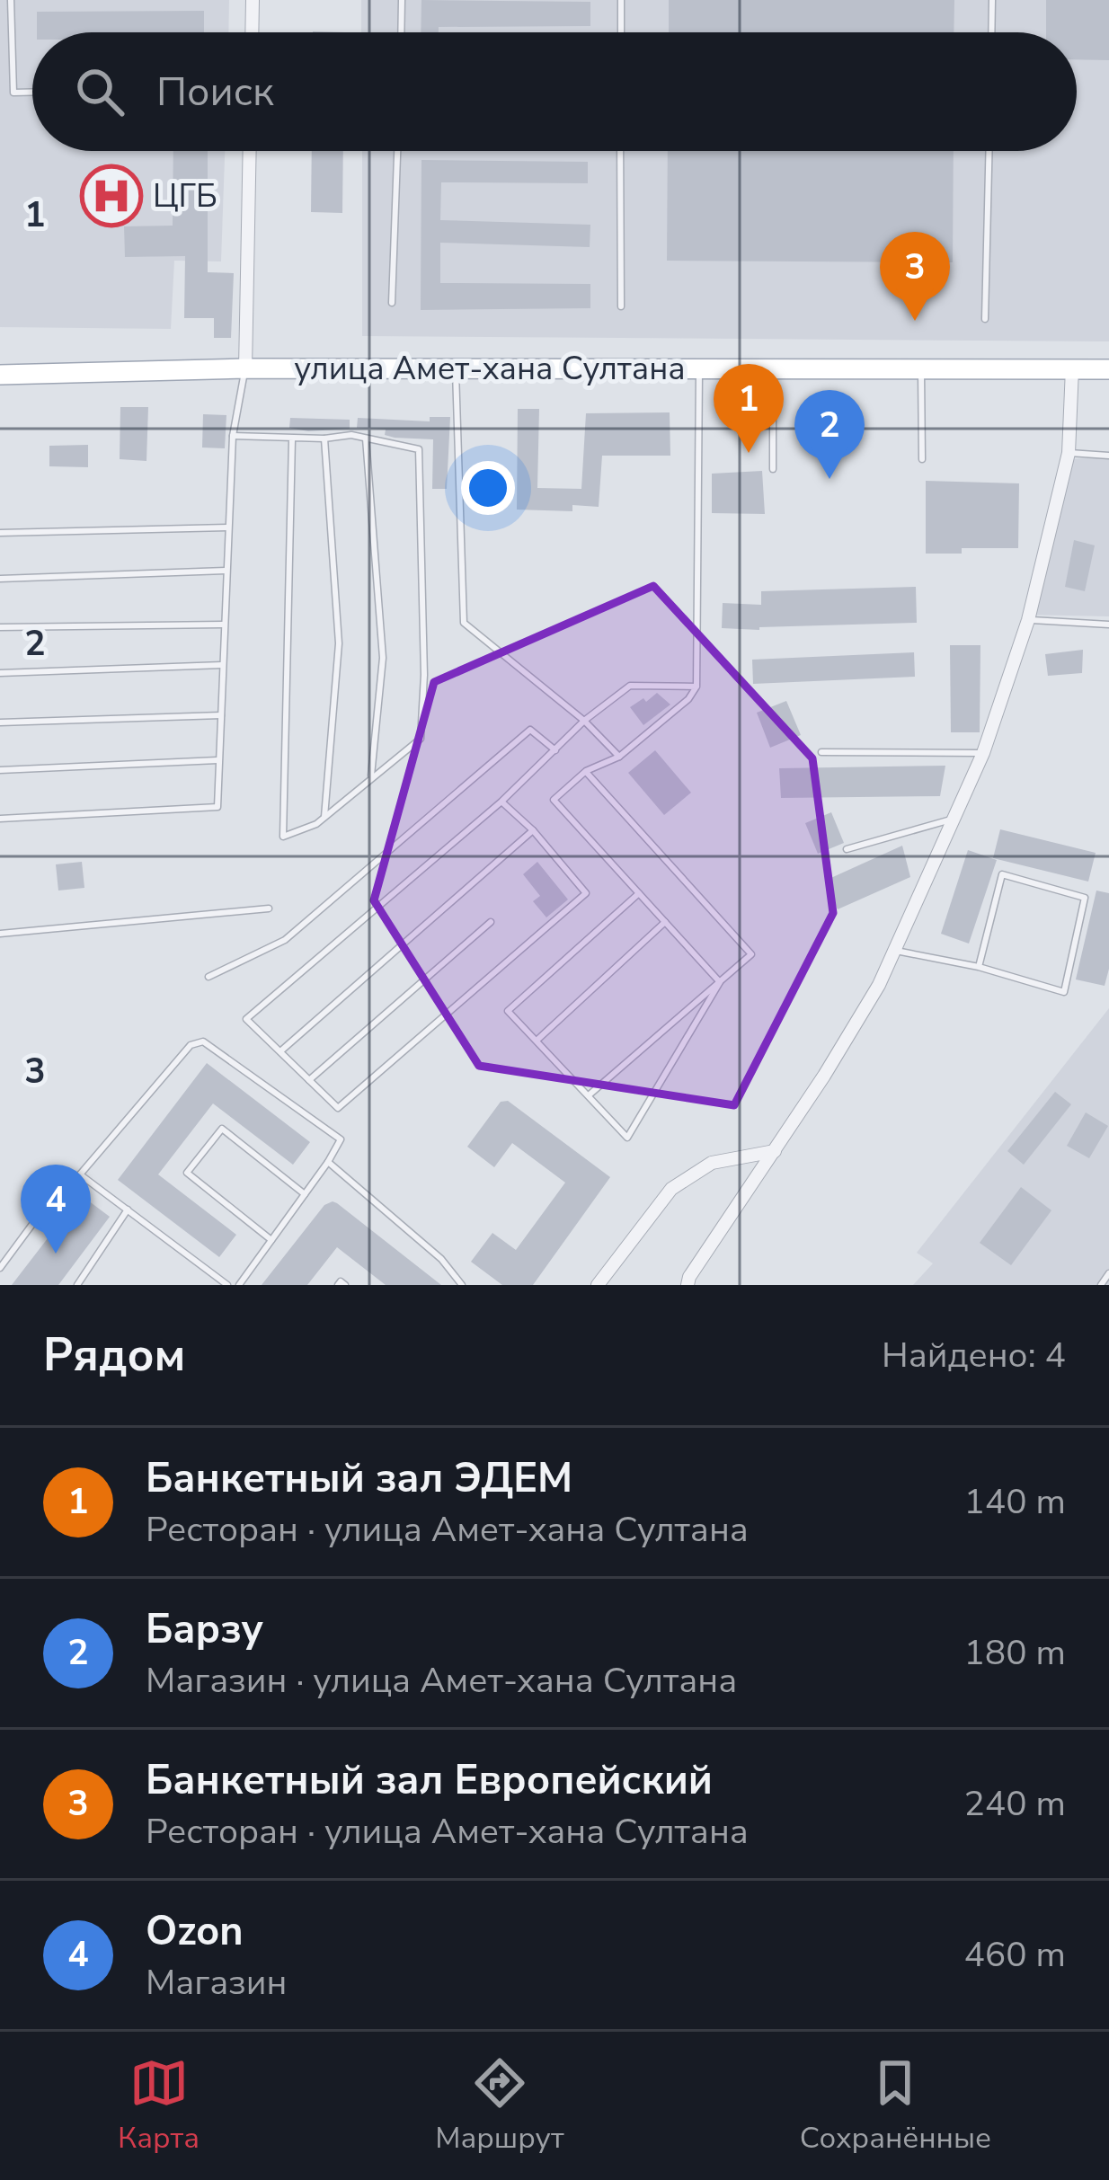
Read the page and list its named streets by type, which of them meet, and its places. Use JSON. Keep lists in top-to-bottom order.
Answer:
{
  "streets": {
    "main road": ["улица Амет-хана Султана"]
  },
  "places": {
    "hospital": ["ЦГБ"]
  },
  "page": {
    "search": "Поиск",
    "pins": [
      "3",
      "1",
      "2",
      "4"
    ],
    "heading": ["Рядом", "Найдено: 4"],
    "list": [
      {
        "mark": "1",
        "name": "Банкетный зал ЭДЕМ",
        "note": "Ресторан · улица Амет-хана Султана",
        "value": "140 m"
      },
      {
        "mark": "2",
        "name": "Барзу",
        "note": "Магазин · улица Амет-хана Султана",
        "value": "180 m"
      },
      {
        "mark": "3",
        "name": "Банкетный зал Европейский",
        "note": "Ресторан · улица Амет-хана Султана",
        "value": "240 m"
      },
      {
        "mark": "4",
        "name": "Ozon",
        "note": "Магазин",
        "value": "460 m"
      }
    ],
    "nav": ["Карта", "Маршрут", "Сохранённые"]
  },
  "grid": {
    "rows": ["1", "2", "3"]
  }
}
